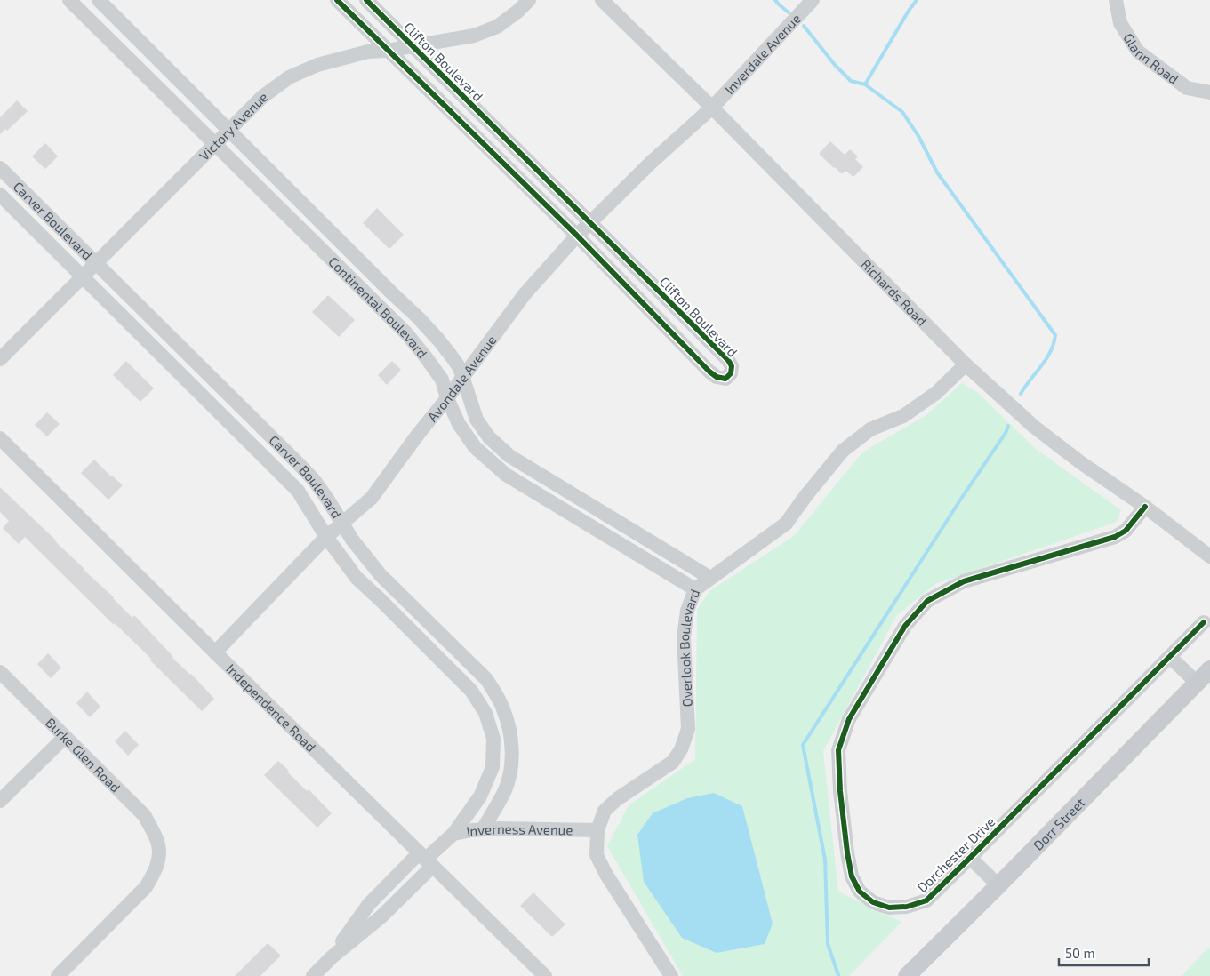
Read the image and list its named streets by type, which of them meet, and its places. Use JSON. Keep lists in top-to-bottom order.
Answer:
{
  "streets": {
    "main road": ["Dorr Street"],
    "street": [
      "Inverdale Avenue",
      "Glann Road",
      "Clifton Boulevard",
      "Victory Avenue",
      "Carver Boulevard",
      "Richards Road",
      "Continental Boulevard",
      "Avondale Avenue",
      "Overlook Boulevard",
      "Independence Road",
      "Burke Glen Road",
      "Inverness Avenue",
      "Dorchester Drive"
    ]
  },
  "crossings": [
    ["Inverdale Avenue", "Richards Road"],
    ["Inverdale Avenue", "Avondale Avenue"],
    ["Clifton Boulevard", "Victory Avenue"],
    ["Clifton Boulevard", "Avondale Avenue"],
    ["Victory Avenue", "Carver Boulevard"],
    ["Victory Avenue", "Continental Boulevard"],
    ["Carver Boulevard", "Avondale Avenue"],
    ["Carver Boulevard", "Inverness Avenue"],
    ["Richards Road", "Avondale Avenue"],
    ["Richards Road", "Overlook Boulevard"],
    ["Richards Road", "Dorchester Drive"],
    ["Continental Boulevard", "Avondale Avenue"],
    ["Continental Boulevard", "Overlook Boulevard"],
    ["Avondale Avenue", "Independence Road"],
    ["Overlook Boulevard", "Inverness Avenue"],
    ["Independence Road", "Inverness Avenue"],
    ["Dorr Street", "Dorchester Drive"]
  ],
  "scale_bar": "50 m"
}
